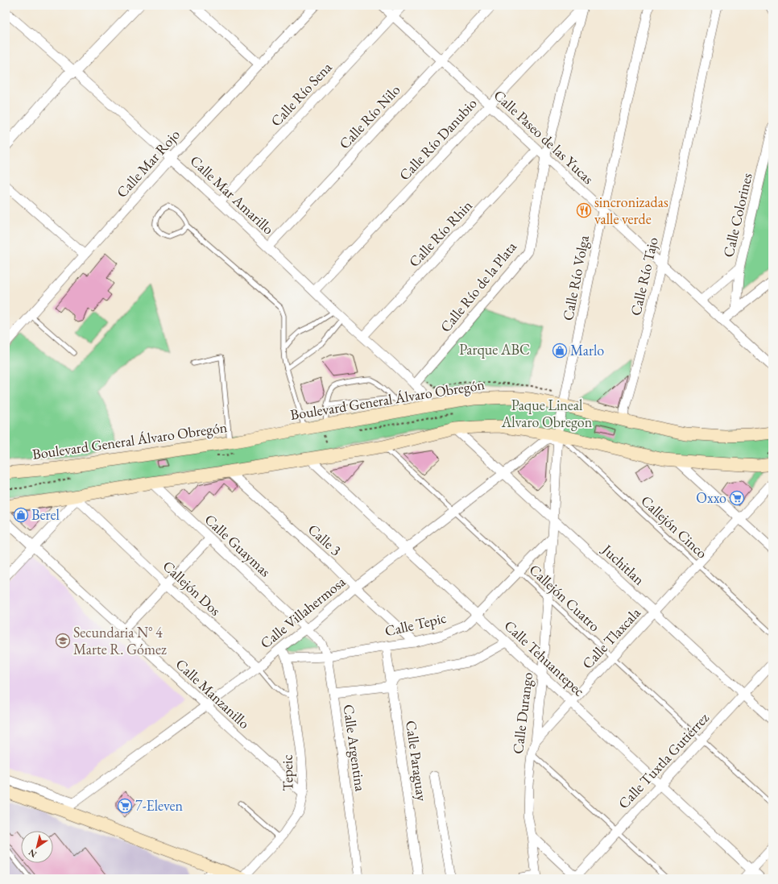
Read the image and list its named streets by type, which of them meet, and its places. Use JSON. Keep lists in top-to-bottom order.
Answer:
{
  "streets": {
    "main road": ["Boulevard General Álvaro Obregón"],
    "street": [
      "Calle Río Sena",
      "Calle Río Nilo",
      "Calle Paseo de las Yucas",
      "Calle Río Danubio",
      "Calle Mar Rojo",
      "Calle Mar Amarillo",
      "Calle Colorines",
      "Calle Río Rhin",
      "Calle Río Tajo",
      "Calle Río Volga",
      "Calle Río de la Plata",
      "Calle 3",
      "Calle Guaymas",
      "Juchitlan",
      "Callejón Dos",
      "Calle Villahermosa",
      "Calle Tepic",
      "Calle Tlaxcala",
      "Calle Tehuantepec",
      "Calle Manzanillo",
      "Calle Durango",
      "Calle Argentina",
      "Calle Paraguay",
      "Calle Tuxtla Gutiérrez",
      "Tepeic"
    ],
    "lane": ["Callejón Cinco", "Callejón Cuatro"]
  },
  "crossings": [
    ["Calle Río Sena", "Calle Paseo de las Yucas"],
    ["Calle Río Sena", "Calle Mar Amarillo"],
    ["Calle Río Nilo", "Calle Paseo de las Yucas"],
    ["Calle Río Nilo", "Calle Mar Amarillo"],
    ["Calle Paseo de las Yucas", "Calle Río Danubio"],
    ["Calle Paseo de las Yucas", "Calle Río Rhin"],
    ["Calle Paseo de las Yucas", "Calle Río Tajo"],
    ["Calle Paseo de las Yucas", "Calle Río Volga"],
    ["Calle Paseo de las Yucas", "Calle Río de la Plata"],
    ["Calle Río Danubio", "Calle Mar Amarillo"],
    ["Calle Río Danubio", "Calle Río de la Plata"],
    ["Calle Mar Rojo", "Calle Mar Amarillo"],
    ["Calle Mar Amarillo", "Calle Río Rhin"],
    ["Calle Mar Amarillo", "Calle Río de la Plata"],
    ["Calle Mar Amarillo", "Boulevard General Álvaro Obregón"],
    ["Calle Río Tajo", "Boulevard General Álvaro Obregón"],
    ["Calle Río Volga", "Boulevard General Álvaro Obregón"],
    ["Calle Río Volga", "Callejón Cinco"],
    ["Calle Río Volga", "Calle Villahermosa"],
    ["Calle Río Volga", "Calle Durango"],
    ["Callejón Cinco", "Calle Villahermosa"],
    ["Callejón Cinco", "Calle Tlaxcala"],
    ["Callejón Cinco", "Calle Durango"],
    ["Calle 3", "Calle Villahermosa"],
    ["Calle 3", "Calle Tepic"],
    ["Calle Guaymas", "Calle Villahermosa"],
    ["Calle Guaymas", "Calle Argentina"],
    ["Juchitlan", "Calle Villahermosa"],
    ["Juchitlan", "Calle Tlaxcala"],
    ["Juchitlan", "Calle Durango"],
    ["Juchitlan", "Calle Tuxtla Gutiérrez"],
    ["Callejón Dos", "Calle Villahermosa"],
    ["Callejón Dos", "Tepeic"],
    ["Callejón Cuatro", "Calle Villahermosa"],
    ["Callejón Cuatro", "Calle Tepic"],
    ["Callejón Cuatro", "Calle Tlaxcala"],
    ["Callejón Cuatro", "Calle Durango"],
    ["Callejón Cuatro", "Calle Tuxtla Gutiérrez"],
    ["Calle Villahermosa", "Calle Tehuantepec"],
    ["Calle Villahermosa", "Calle Manzanillo"],
    ["Calle Villahermosa", "Calle Durango"],
    ["Calle Villahermosa", "Calle Argentina"],
    ["Calle Villahermosa", "Tepeic"],
    ["Calle Tepic", "Calle Tehuantepec"],
    ["Calle Tepic", "Calle Durango"],
    ["Calle Tepic", "Calle Argentina"],
    ["Calle Tepic", "Calle Paraguay"],
    ["Calle Tepic", "Tepeic"],
    ["Calle Tlaxcala", "Calle Tehuantepec"],
    ["Calle Tlaxcala", "Calle Durango"],
    ["Calle Tehuantepec", "Calle Durango"],
    ["Calle Tehuantepec", "Calle Tuxtla Gutiérrez"],
    ["Calle Manzanillo", "Tepeic"]
  ],
  "parks": ["Parque ABC", "Paque Lineal Alvaro Obregon"],
  "places": {
    "restaurant": ["sincronizadas valle verde"],
    "shop": ["Marlo", "Berel"],
    "supermarket": ["Oxxo", "7-Eleven"],
    "school or university": ["Secundaria N° 4 Marte R. Gómez"]
  },
  "north": "bottom left"
}
